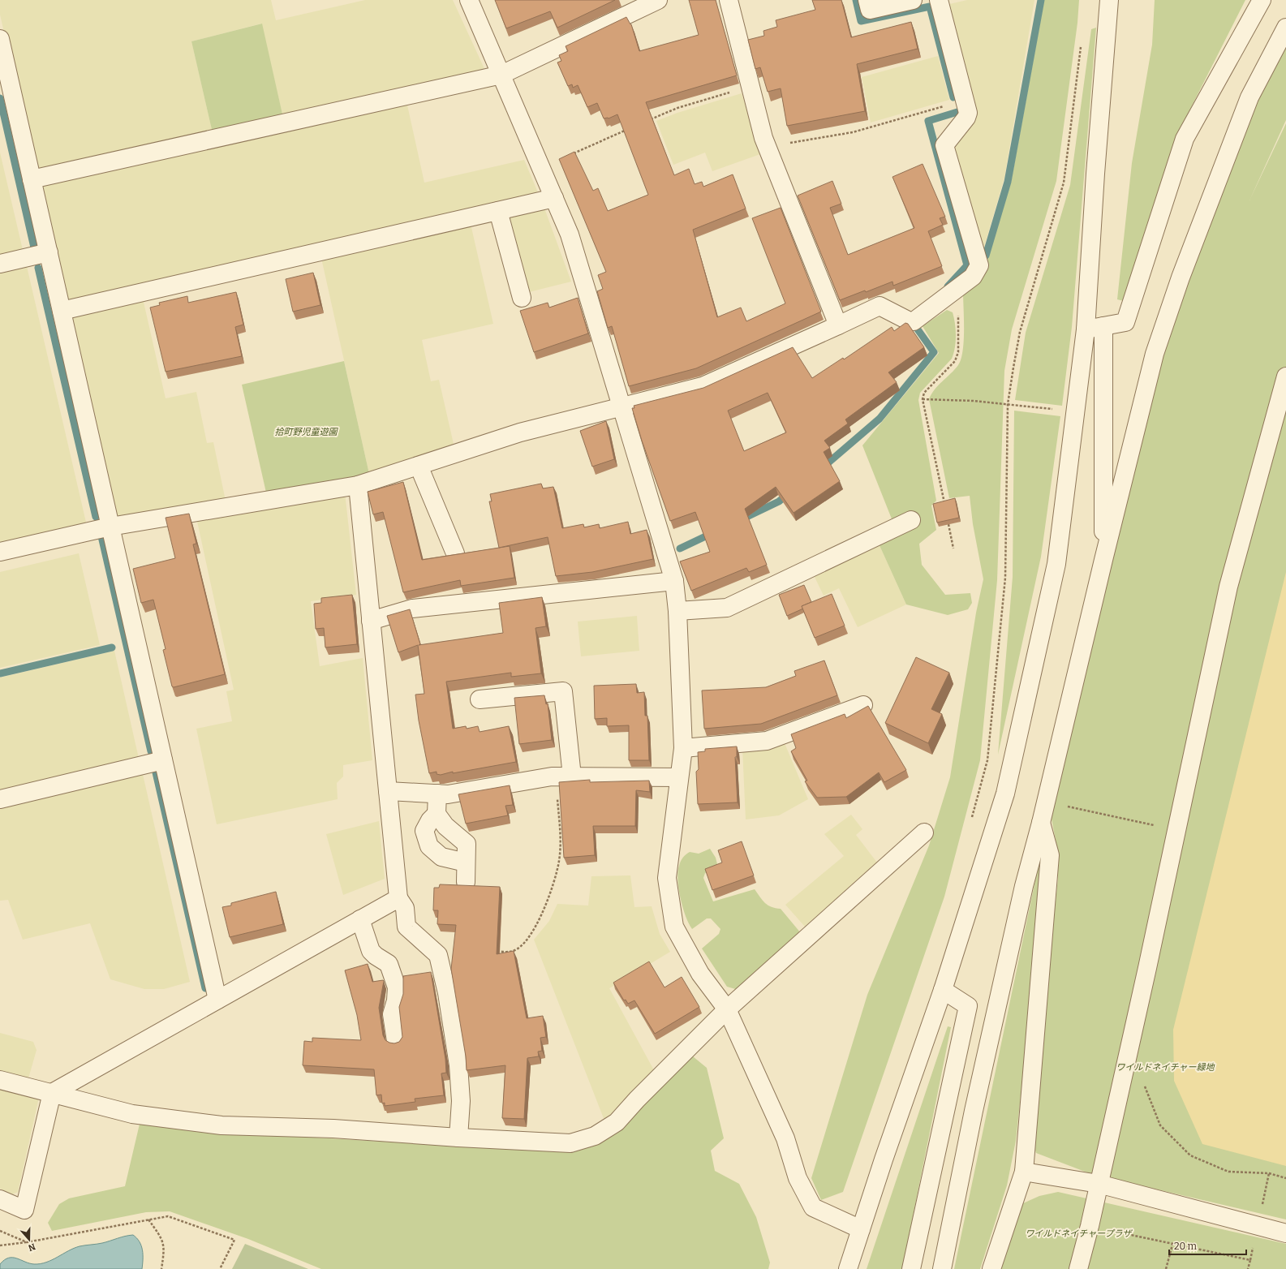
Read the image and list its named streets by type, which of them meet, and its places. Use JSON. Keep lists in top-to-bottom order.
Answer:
{
  "parks": ["拾町野児童遊園", "ワイルドネイチャー緑地", "ワイルドネイチャープラザ"],
  "scale_bar": "20 m",
  "north": "bottom"
}
